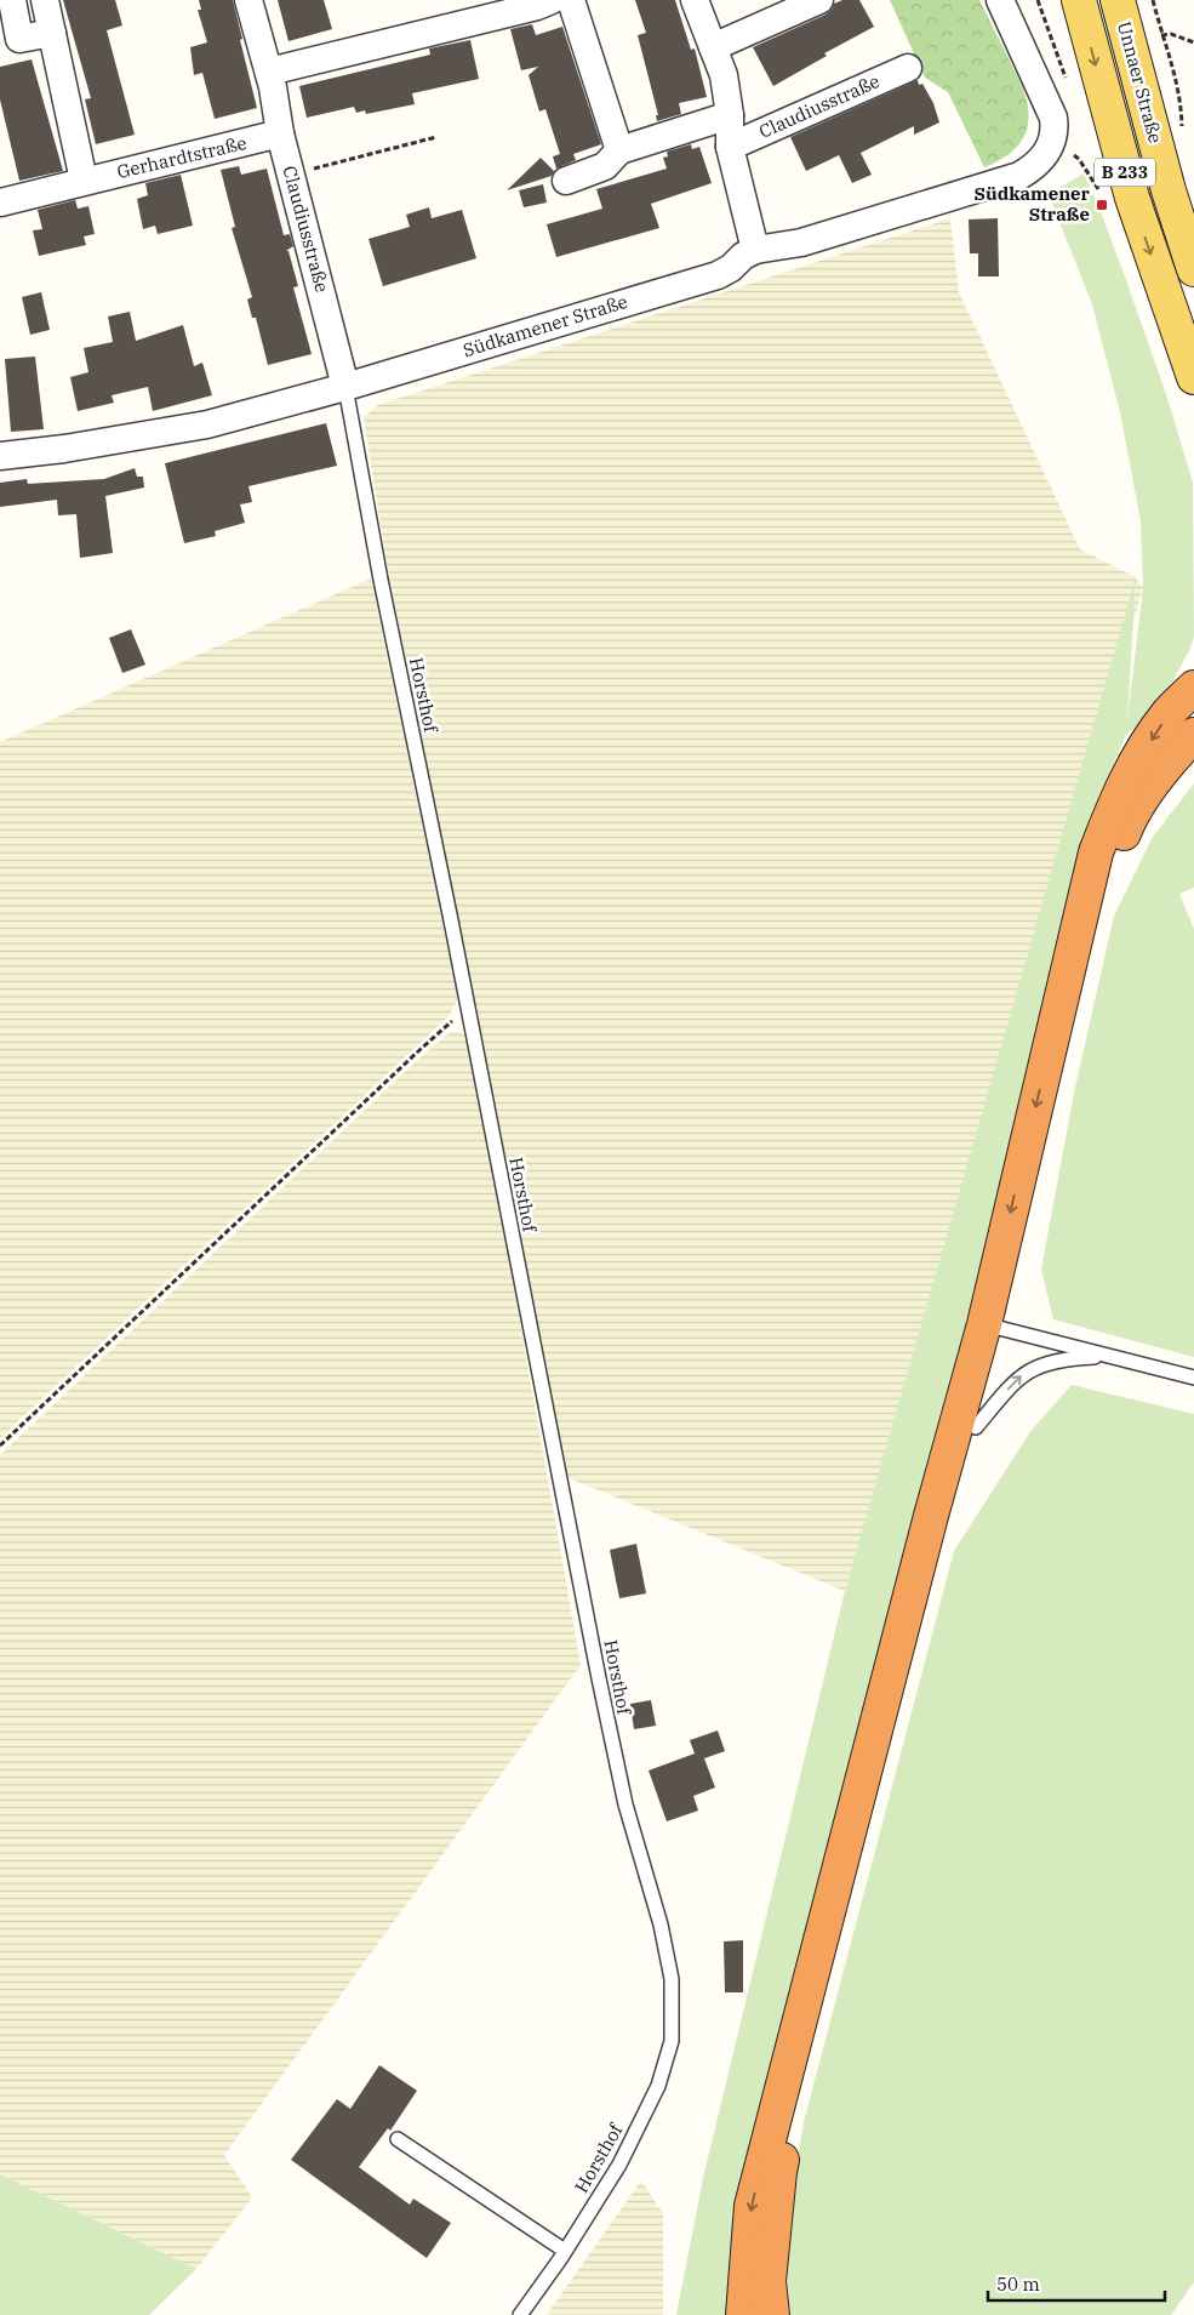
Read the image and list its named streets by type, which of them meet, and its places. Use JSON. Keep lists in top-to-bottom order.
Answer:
{
  "streets": {
    "main road": ["Unnaer Straße", "B 233"],
    "street": ["Claudiusstraße", "Gerhardtstraße", "Südkamener Straße"],
    "lane": ["Horsthof"]
  },
  "crossings": [
    ["Claudiusstraße", "Gerhardtstraße"],
    ["Claudiusstraße", "Südkamener Straße"],
    ["Claudiusstraße", "Horsthof"],
    ["Südkamener Straße", "Horsthof"]
  ],
  "places": {
    "transit": ["Südkamener Straße"]
  },
  "scale_bar": "50 m"
}
